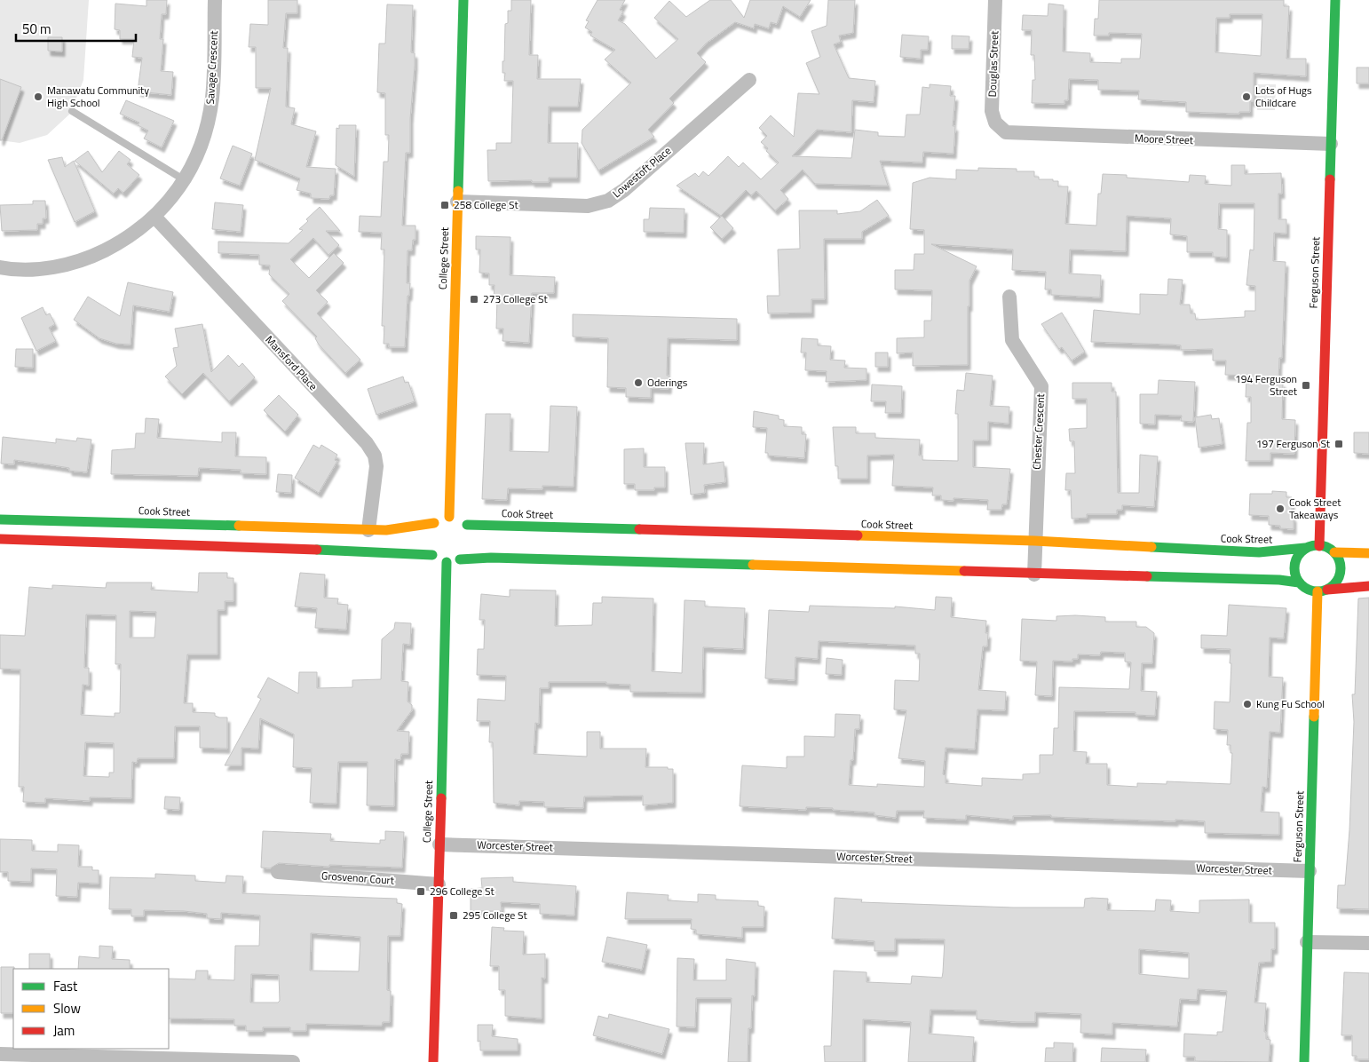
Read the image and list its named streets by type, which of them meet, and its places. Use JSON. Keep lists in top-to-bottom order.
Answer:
{
  "streets": {
    "street": [
      "Douglas Street",
      "Savage Crescent",
      "Moore Street",
      "Lowestoft Place",
      "College Street",
      "Ferguson Street",
      "Mansford Place",
      "Chester Crescent",
      "Cook Street",
      "Worcester Street",
      "Grosvenor Court"
    ]
  },
  "crossings": [
    ["Douglas Street", "Moore Street"],
    ["Savage Crescent", "Mansford Place"],
    ["Moore Street", "Ferguson Street"],
    ["Lowestoft Place", "College Street"],
    ["College Street", "Cook Street"],
    ["College Street", "Worcester Street"],
    ["College Street", "Grosvenor Court"],
    ["Ferguson Street", "Cook Street"],
    ["Ferguson Street", "Worcester Street"],
    ["Mansford Place", "Cook Street"],
    ["Chester Crescent", "Cook Street"]
  ],
  "places": {
    "other": [
      "Manawatu Community High School",
      "Lots of Hugs Childcare",
      "Oderings",
      "Cook Street Takeaways",
      "Kung Fu School"
    ],
    "transit": [
      "258 College St",
      "273 College St",
      "194 Ferguson Street",
      "197 Ferguson St",
      "296 College St",
      "295 College St"
    ]
  },
  "legend": ["Fast", "Slow", "Jam"],
  "scale_bar": "50 m"
}
